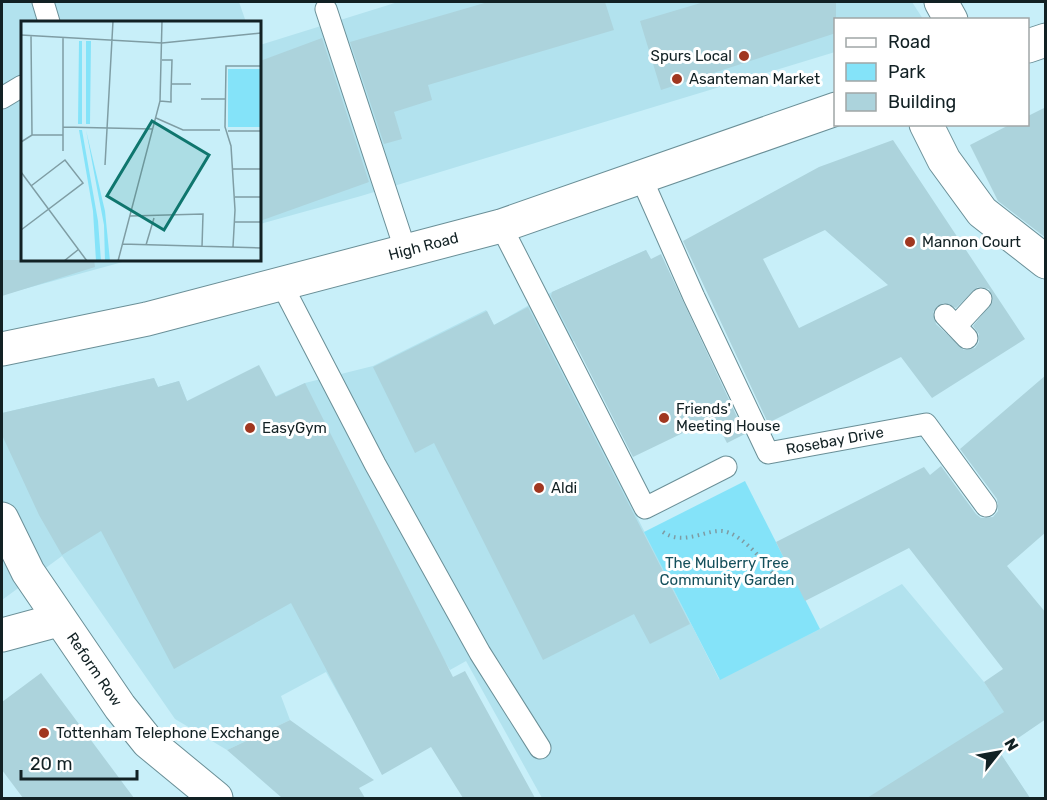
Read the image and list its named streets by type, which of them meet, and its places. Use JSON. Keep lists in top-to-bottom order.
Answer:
{
  "streets": {
    "main road": ["High Road", "Reform Row"],
    "lane": ["Rosebay Drive"]
  },
  "crossings": [
    ["High Road", "Rosebay Drive"]
  ],
  "parks": ["The Mulberry Tree Community Garden"],
  "places": [
    "Spurs Local",
    "Asanteman Market",
    "Mannon Court",
    "Friends' Meeting House",
    "EasyGym",
    "Aldi",
    "Tottenham Telephone Exchange"
  ],
  "legend": ["Road", "Park", "Building"],
  "scale_bar": "20 m",
  "north": "top right"
}
